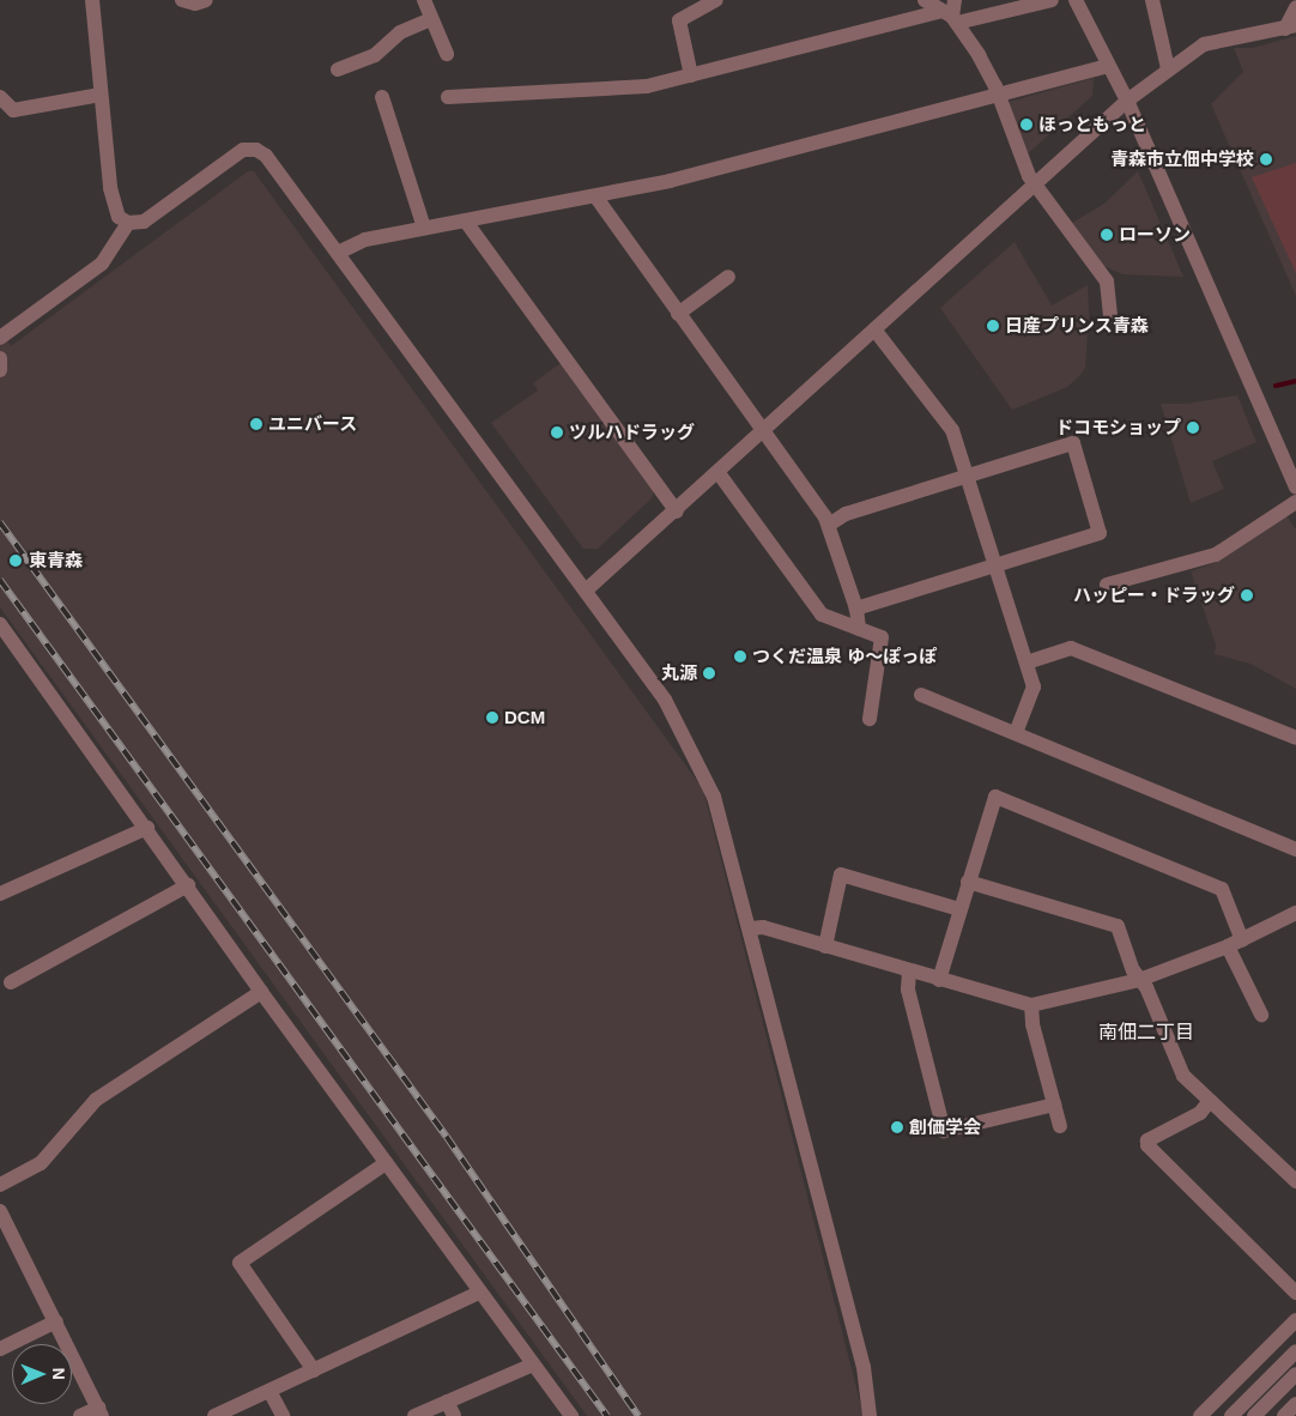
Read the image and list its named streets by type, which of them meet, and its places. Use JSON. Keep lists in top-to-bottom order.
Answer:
{
  "districts": ["南佃二丁目"],
  "places": [
    "ほっともっと",
    "青森市立佃中学校",
    "ローソン",
    "日産プリンス青森",
    "ユニバース",
    "ドコモショップ",
    "ツルハドラッグ",
    "東青森",
    "ハッピー・ドラッグ",
    "つくだ温泉 ゆ～ぽっぽ",
    "丸源",
    "DCM",
    "創価学会"
  ],
  "north": "right"
}
